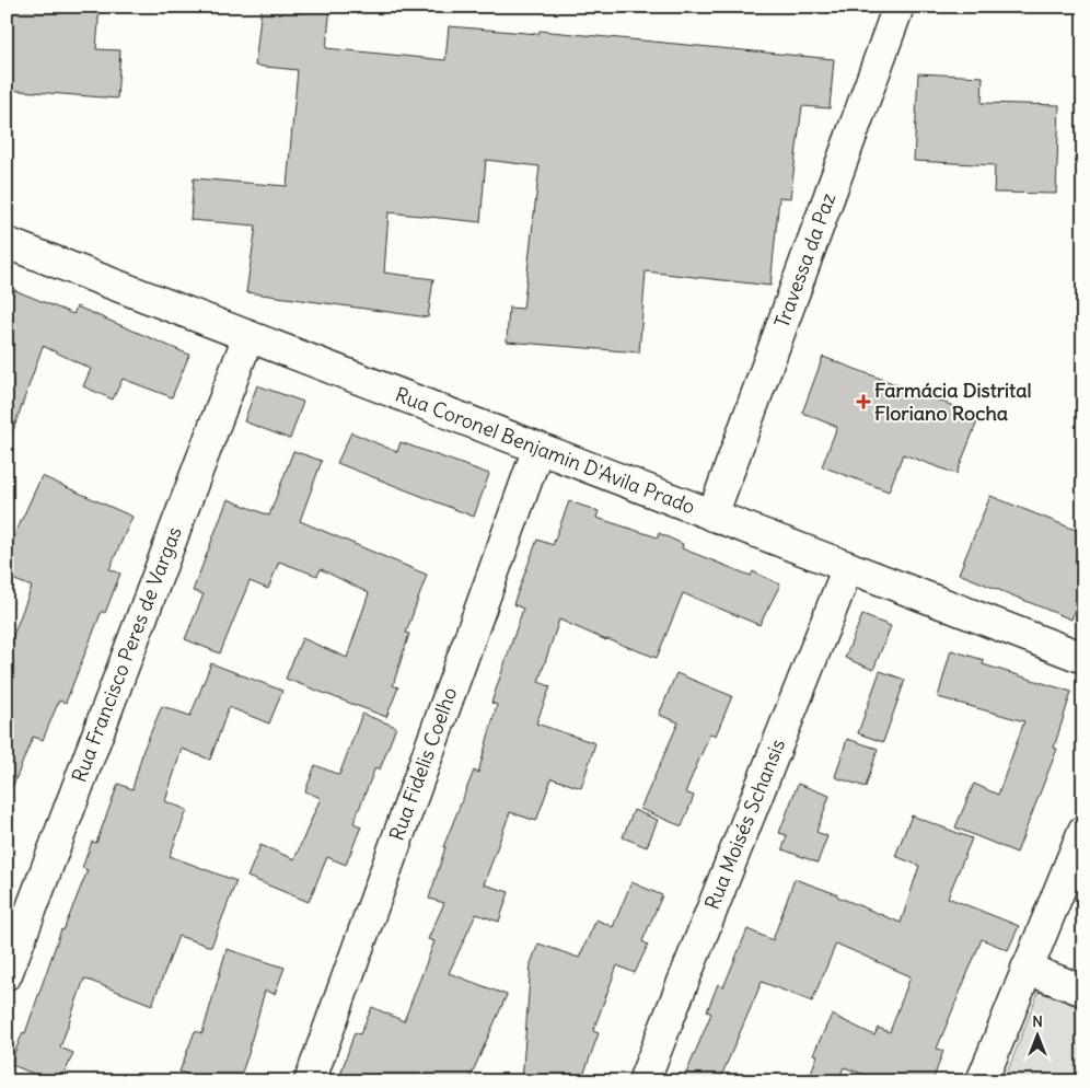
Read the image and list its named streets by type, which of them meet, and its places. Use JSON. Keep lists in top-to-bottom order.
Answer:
{
  "streets": {
    "street": [
      "Travessa da Paz",
      "Rua Coronel Benjamin D'Avila Prado",
      "Rua Francisco Peres de Vargas",
      "Rua Fidelis Coelho",
      "Rua Moisés Schansis"
    ]
  },
  "crossings": [
    ["Travessa da Paz", "Rua Coronel Benjamin D'Avila Prado"],
    ["Rua Coronel Benjamin D'Avila Prado", "Rua Francisco Peres de Vargas"],
    ["Rua Coronel Benjamin D'Avila Prado", "Rua Fidelis Coelho"],
    ["Rua Coronel Benjamin D'Avila Prado", "Rua Moisés Schansis"]
  ],
  "places": {
    "health": ["Farmácia Distrital Floriano Rocha"]
  },
  "north": "top"
}
